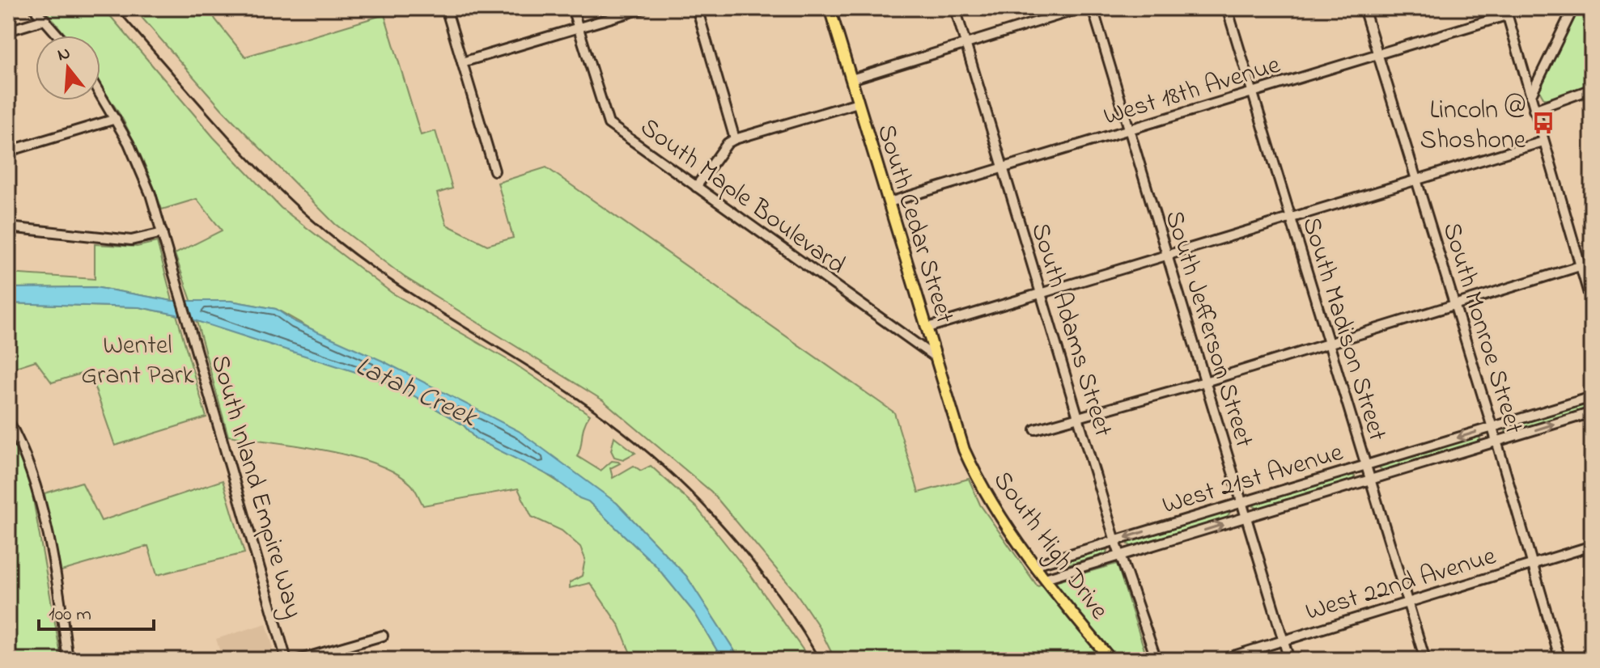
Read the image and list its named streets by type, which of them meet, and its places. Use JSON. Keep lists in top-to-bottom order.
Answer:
{
  "streets": {
    "main road": ["South Cedar Street", "South High Drive"],
    "street": [
      "West 18th Avenue",
      "South Maple Boulevard",
      "South Monroe Street",
      "South Jefferson Street",
      "South Madison Street",
      "South Adams Street",
      "West 21st Avenue",
      "South Inland Empire Way",
      "West 22nd Avenue"
    ]
  },
  "crossings": [
    ["West 18th Avenue", "South Cedar Street"],
    ["West 18th Avenue", "South Monroe Street"],
    ["West 18th Avenue", "South Jefferson Street"],
    ["West 18th Avenue", "South Madison Street"],
    ["West 18th Avenue", "South Adams Street"],
    ["South Maple Boulevard", "South Cedar Street"],
    ["South Cedar Street", "South High Drive"],
    ["South Monroe Street", "West 21st Avenue"],
    ["South Monroe Street", "West 22nd Avenue"],
    ["South Jefferson Street", "West 21st Avenue"],
    ["South Jefferson Street", "West 22nd Avenue"],
    ["South Madison Street", "West 21st Avenue"],
    ["South Madison Street", "West 22nd Avenue"],
    ["South Adams Street", "West 21st Avenue"],
    ["West 21st Avenue", "South High Drive"]
  ],
  "water": ["Latah Creek"],
  "parks": ["Wentel Grant Park"],
  "places": {
    "bus stop": ["Lincoln @ Shoshone"]
  },
  "scale_bar": "100 m",
  "north": "top"
}
